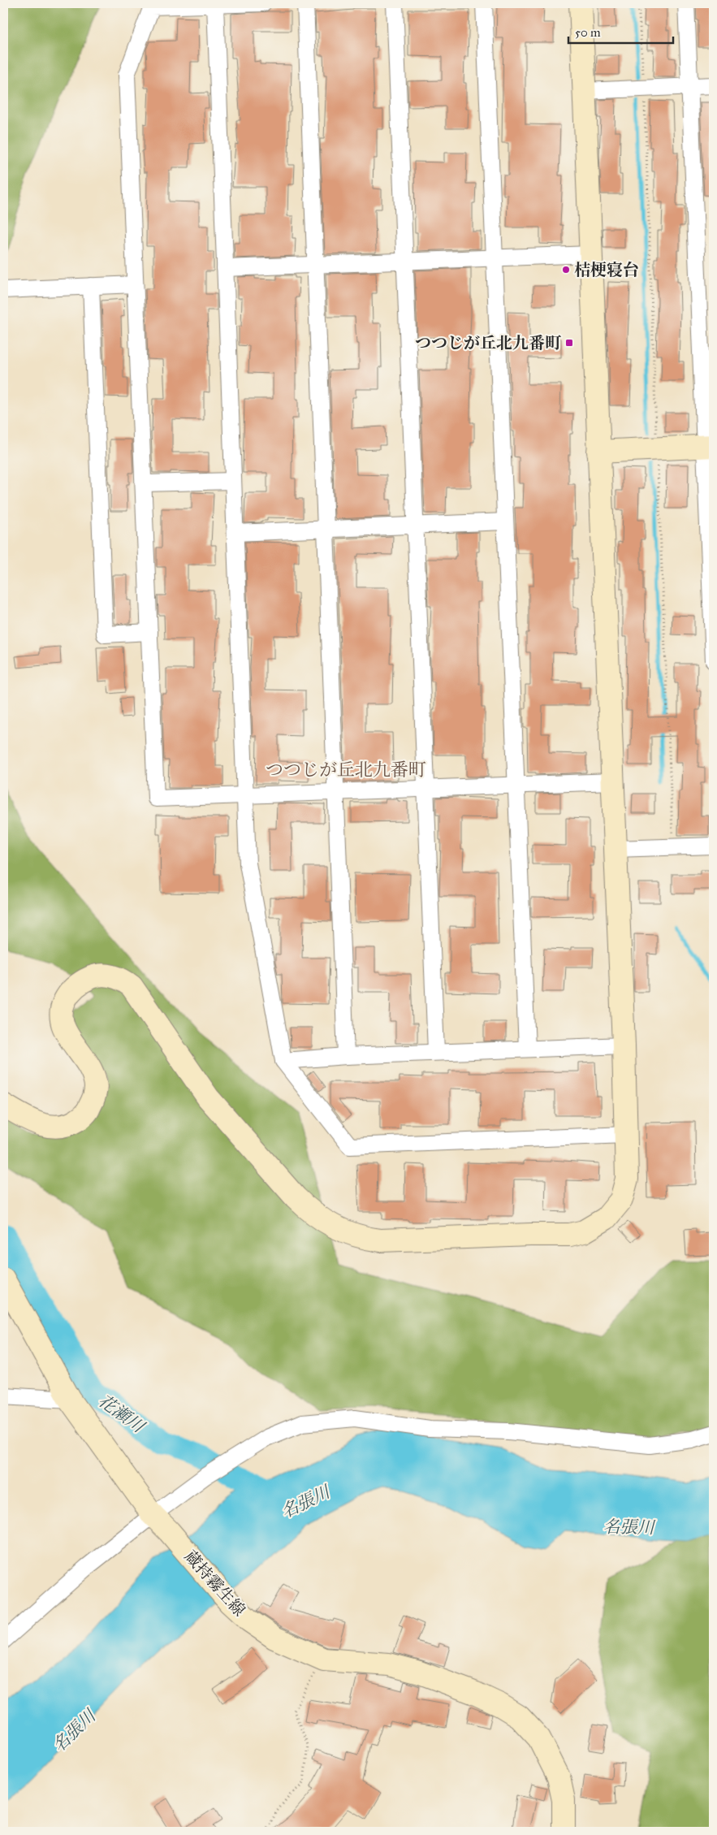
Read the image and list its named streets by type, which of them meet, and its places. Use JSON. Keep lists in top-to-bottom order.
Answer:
{
  "streets": {
    "street": ["蔵持霧生線"]
  },
  "districts": ["つつじが丘北九番町"],
  "water": ["花瀬川", "名張川"],
  "places": {
    "other": ["桔梗寝台"],
    "transit": ["つつじが丘北九番町"]
  },
  "scale_bar": "50 m"
}
